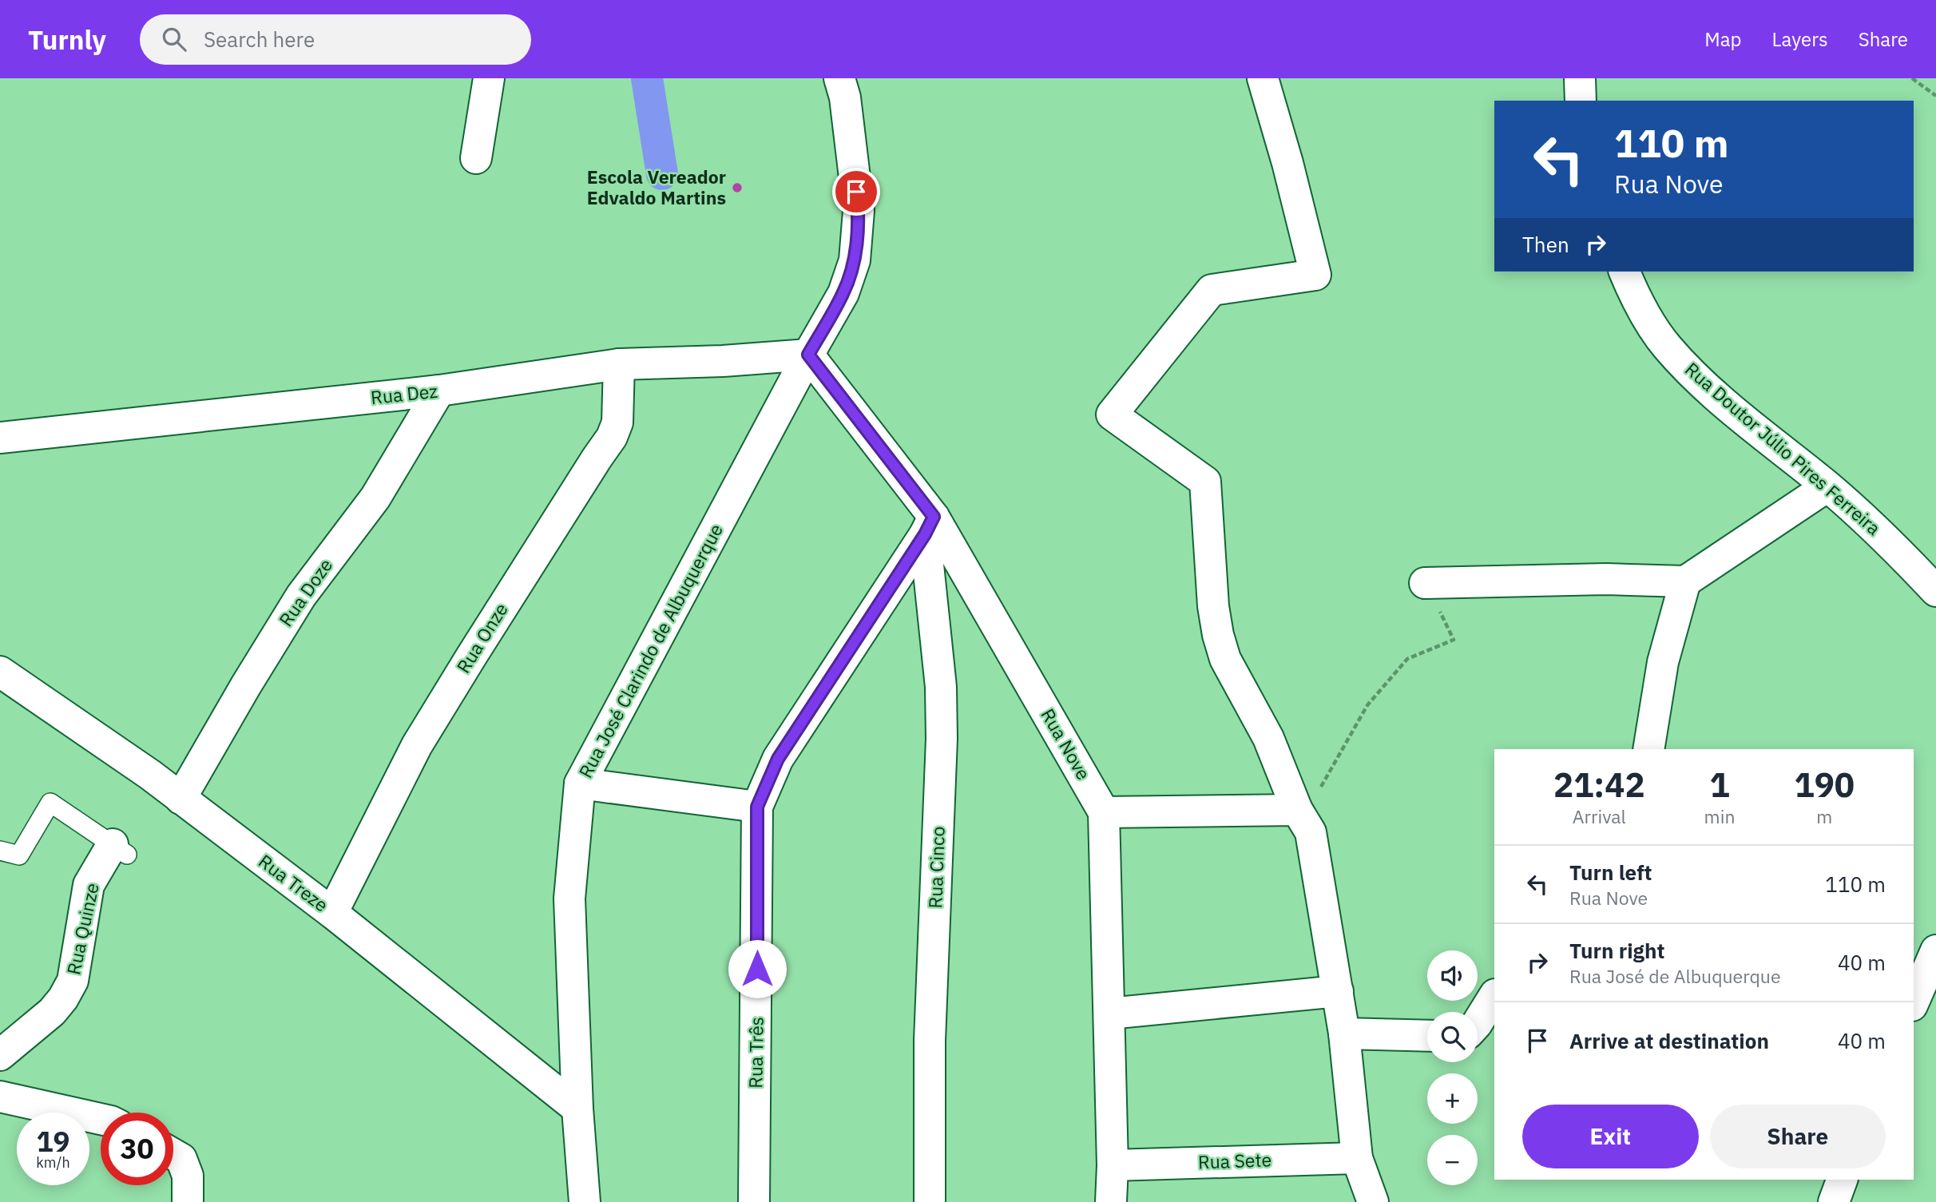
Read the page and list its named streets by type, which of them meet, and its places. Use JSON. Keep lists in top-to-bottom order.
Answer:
{
  "streets": {
    "street": [
      "Rua Dez",
      "Rua Doutor Júlio Pires Ferreira",
      "Rua Doze",
      "Rua Onze",
      "Rua José Clarindo de Albuquerque",
      "Rua Nove",
      "Rua Cinco",
      "Rua Treze",
      "Rua Quinze",
      "Rua Três",
      "Rua Sete"
    ]
  },
  "crossings": [
    ["Rua Dez", "Rua Doze"],
    ["Rua Dez", "Rua Onze"],
    ["Rua Dez", "Rua José Clarindo de Albuquerque"],
    ["Rua Dez", "Rua Nove"],
    ["Rua Doze", "Rua Treze"],
    ["Rua Onze", "Rua Treze"],
    ["Rua José Clarindo de Albuquerque", "Rua Nove"],
    ["Rua José Clarindo de Albuquerque", "Rua Treze"],
    ["Rua Nove", "Rua Cinco"],
    ["Rua Nove", "Rua Três"],
    ["Rua Nove", "Rua Sete"],
    ["Rua Cinco", "Rua Três"]
  ],
  "places": ["Escola Vereador Edvaldo Martins"],
  "page": {
    "header": "Turnly",
    "search": "Search here",
    "nav": ["Map", "Layers", "Share"],
    "turn": ["110 m", "Rua Nove"],
    "then": "Then",
    "eta": [
      "21:42",
      "Arrival",
      "1",
      "min",
      "190",
      "m"
    ],
    "list": [
      {
        "name": "Turn left",
        "note": "Rua Nove",
        "value": "110 m"
      },
      {
        "name": "Turn right",
        "note": "Rua José de Albuquerque",
        "value": "40 m"
      },
      {
        "name": "Arrive at destination",
        "value": "40 m"
      }
    ],
    "map_buttons": ["+", "−"],
    "buttons": ["Exit", "Share"],
    "speed": "19 km/h",
    "limit": "30"
  }
}
